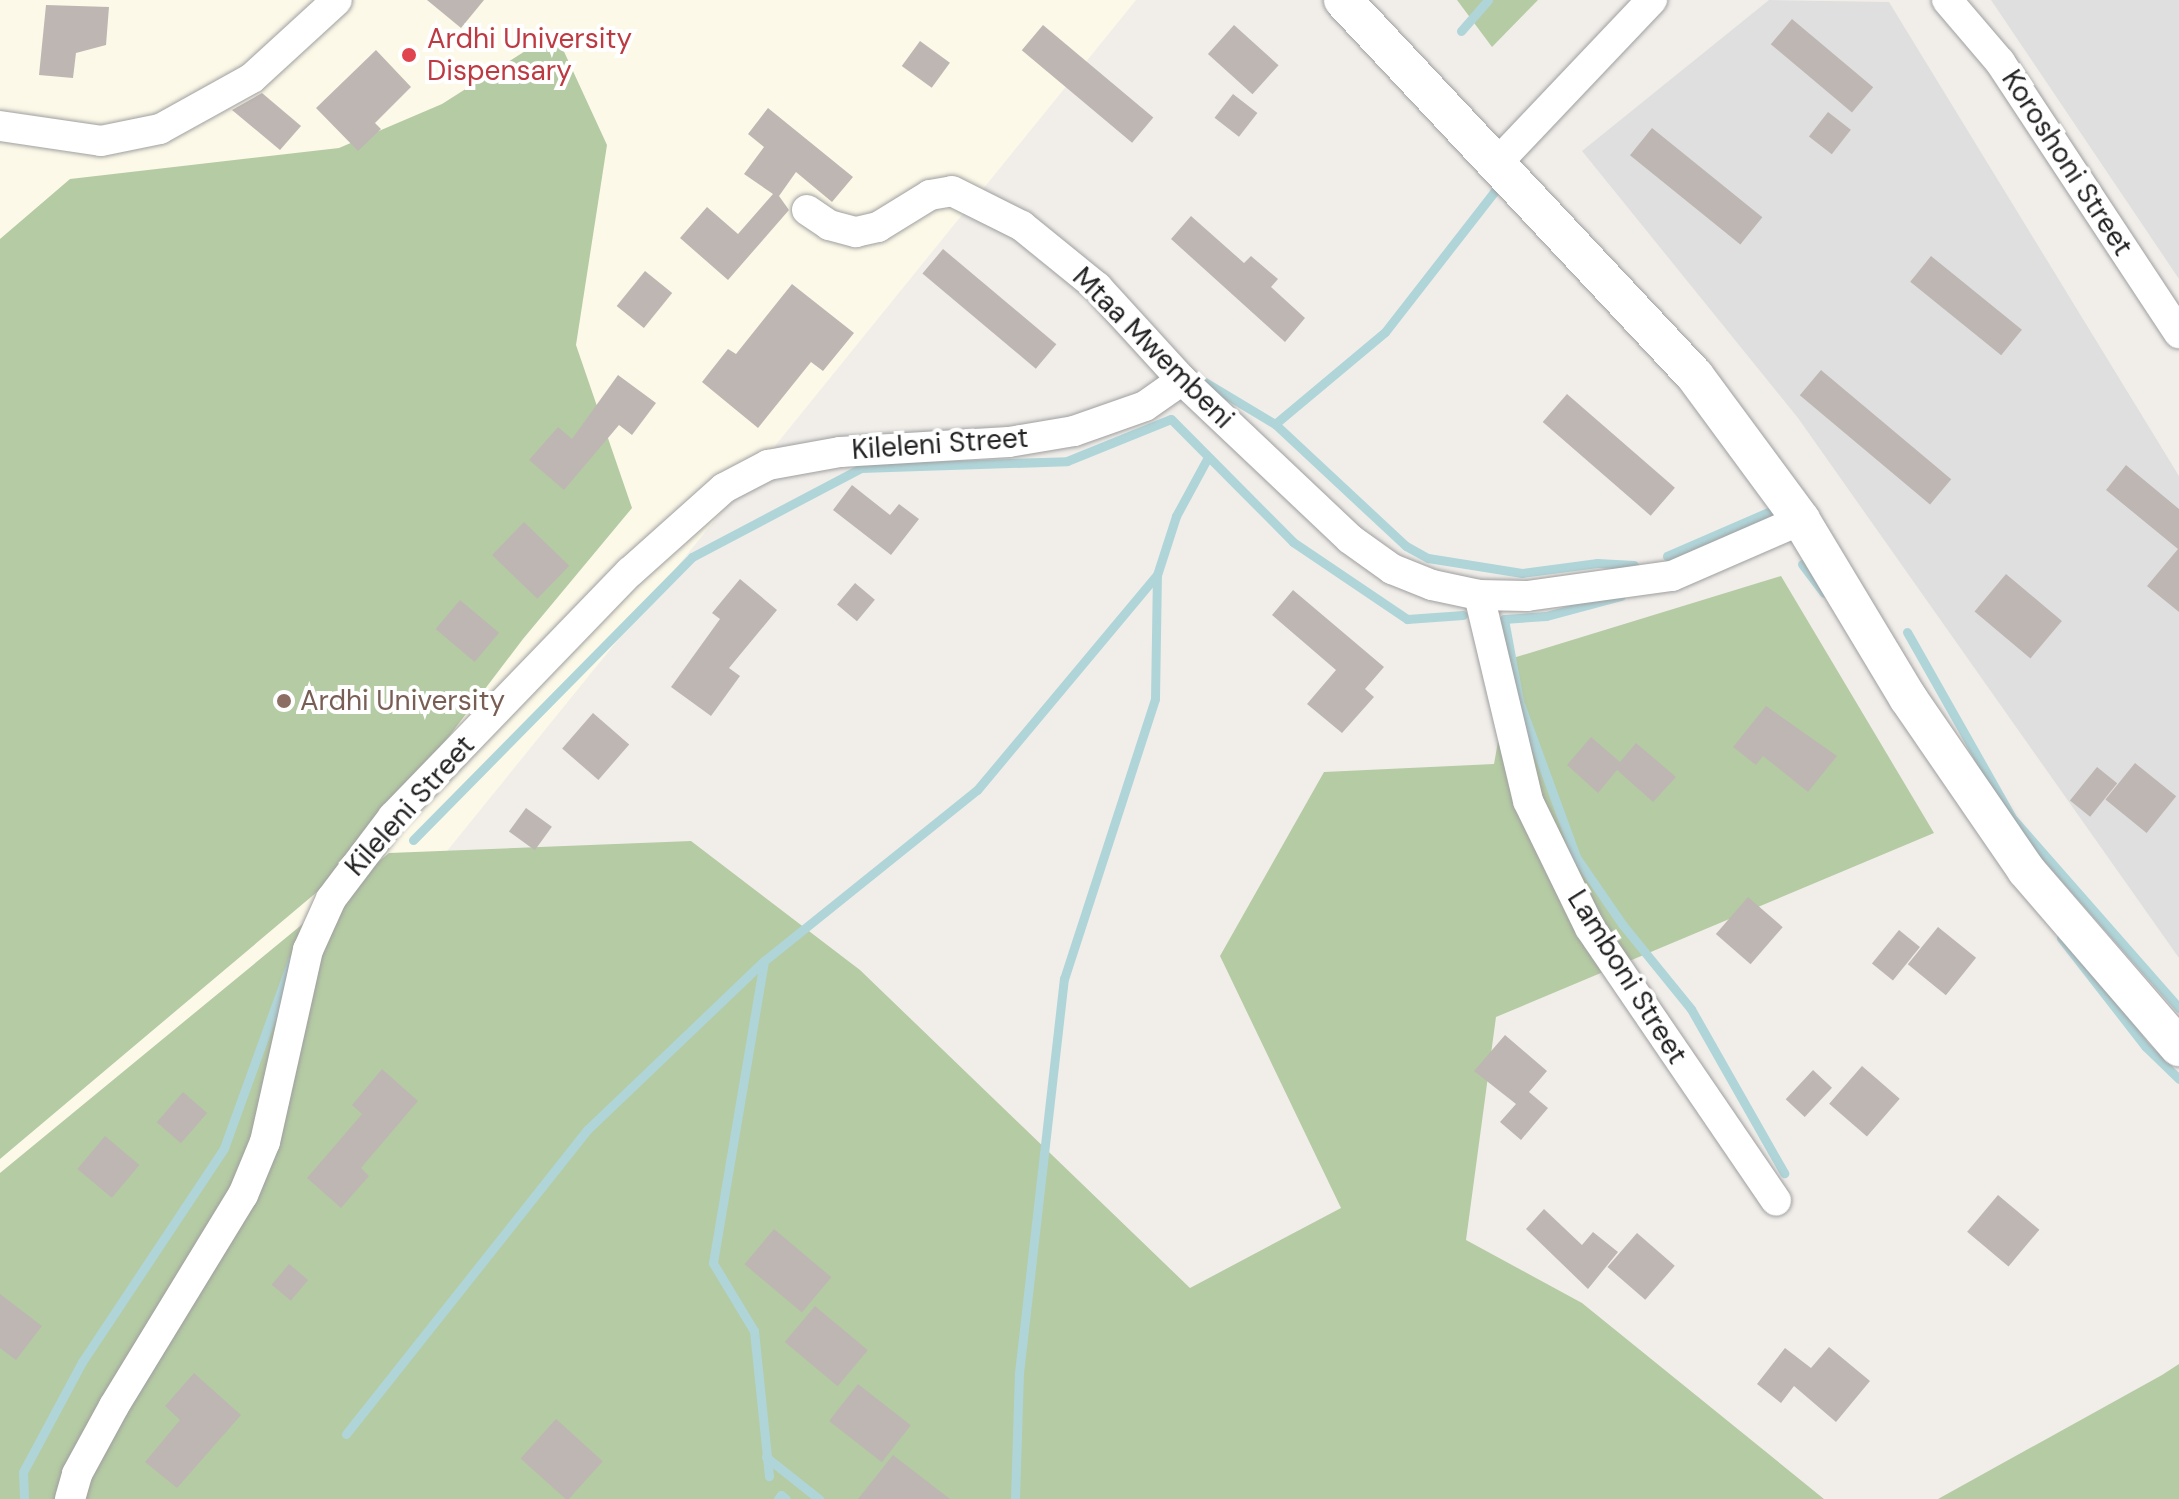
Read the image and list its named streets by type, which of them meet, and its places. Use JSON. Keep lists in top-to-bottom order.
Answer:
{
  "streets": {
    "street": [
      "Koroshoni Street",
      "Mtaa Mwembeni",
      "Kileleni Street",
      "Lamboni Street"
    ]
  },
  "crossings": [
    ["Mtaa Mwembeni", "Kileleni Street"],
    ["Mtaa Mwembeni", "Lamboni Street"]
  ],
  "places": ["Ardhi University Dispensary", "Ardhi University"]
}
